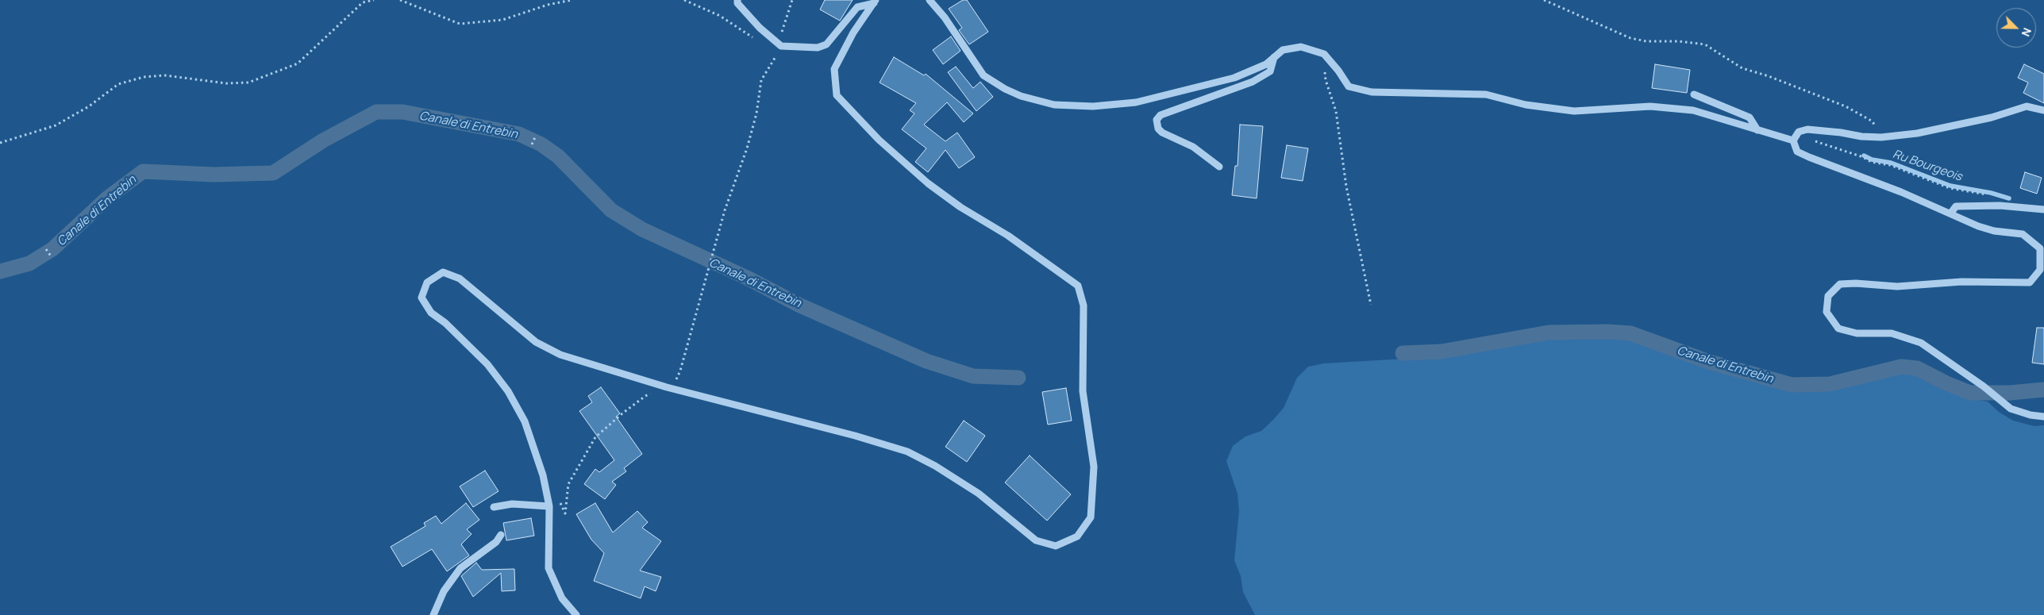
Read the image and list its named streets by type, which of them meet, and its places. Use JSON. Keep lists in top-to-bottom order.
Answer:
{
  "water": ["Canale di Entrebin", "Ru Bourgeois"],
  "north": "bottom right"
}
